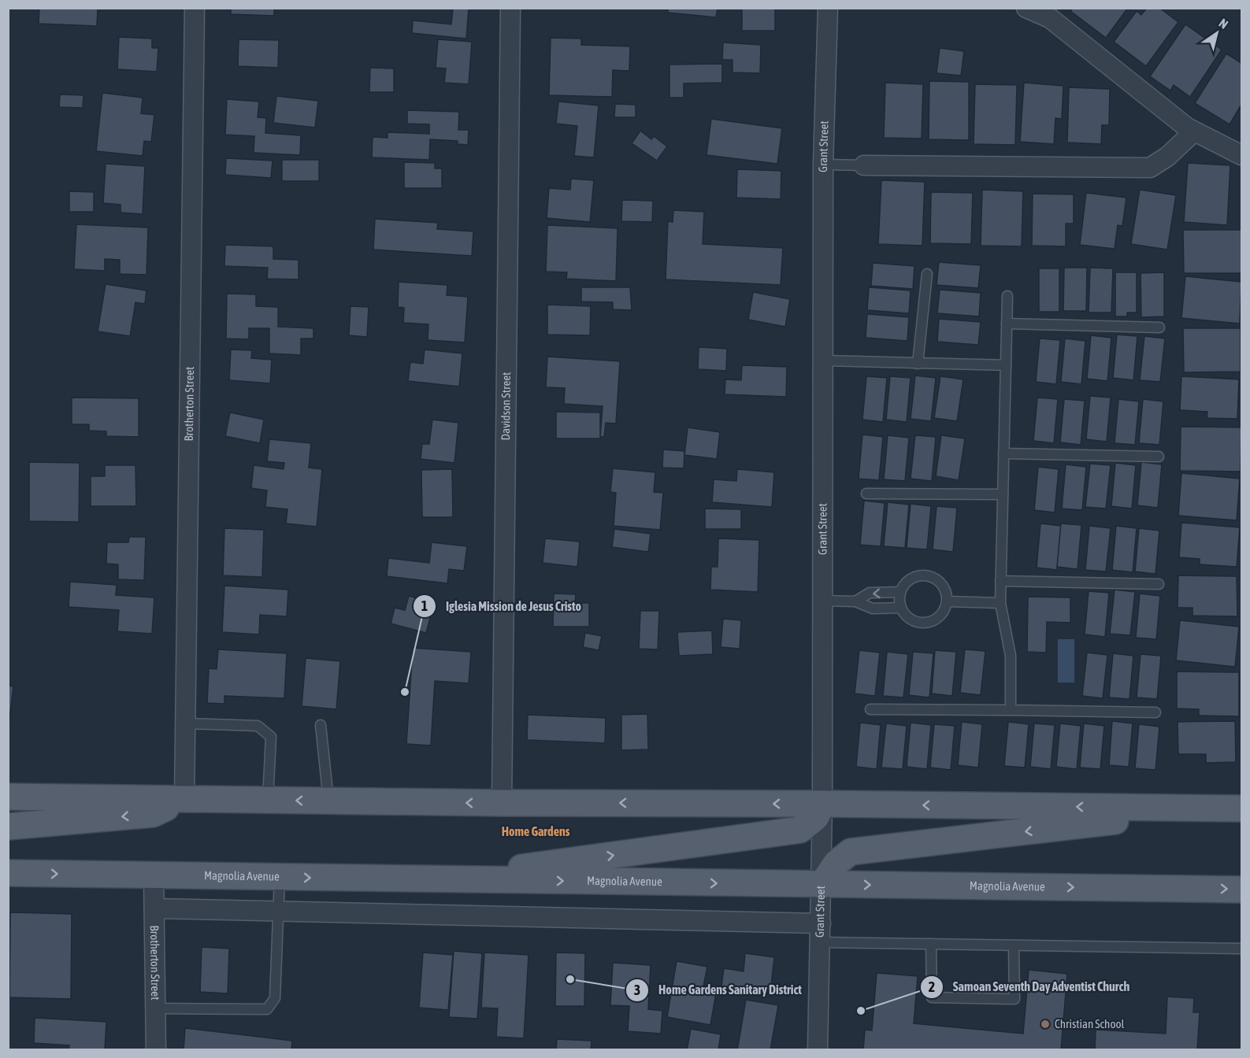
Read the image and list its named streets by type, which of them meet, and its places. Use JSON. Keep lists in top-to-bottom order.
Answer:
{
  "streets": {
    "main road": ["Magnolia Avenue"],
    "street": ["Grant Street", "Brotherton Street", "Davidson Street"]
  },
  "crossings": [
    ["Grant Street", "Magnolia Avenue"],
    ["Brotherton Street", "Magnolia Avenue"]
  ],
  "districts": ["Home Gardens"],
  "places": [
    "Iglesia Mission de Jesus Cristo",
    "Home Gardens Sanitary District",
    "Samoan Seventh Day Adventist Church",
    "Christian School"
  ],
  "north": "top right"
}
